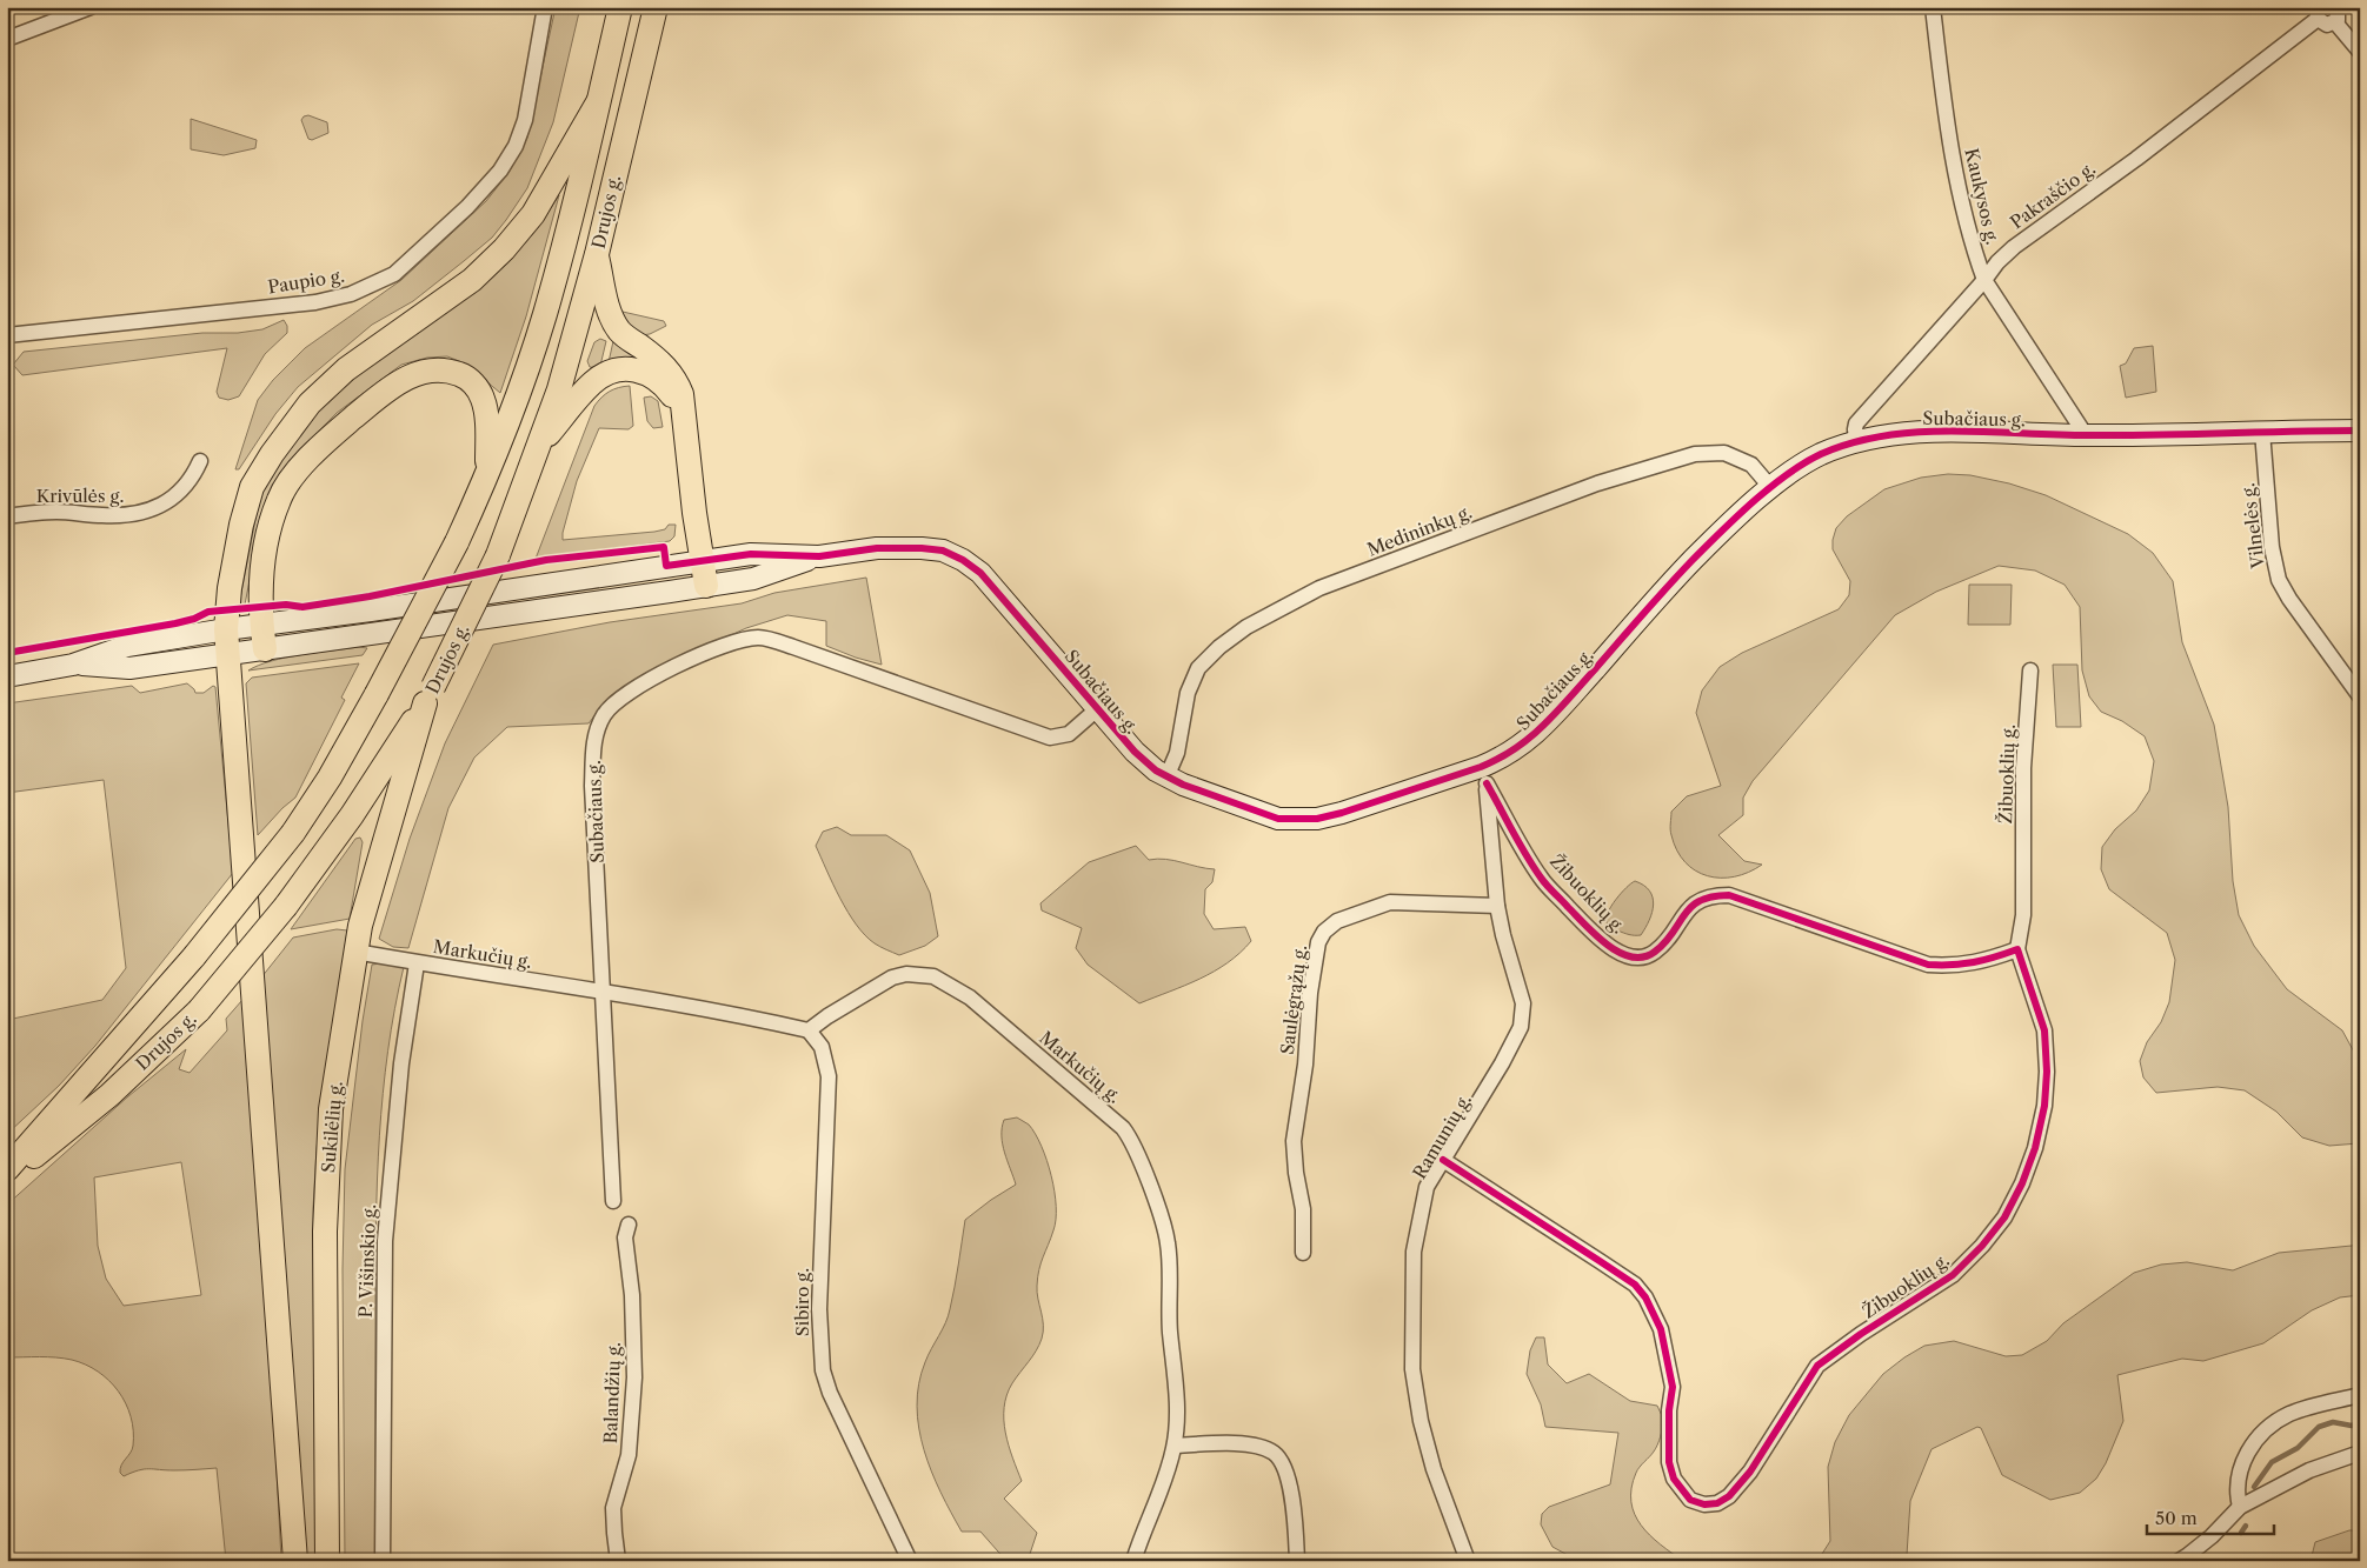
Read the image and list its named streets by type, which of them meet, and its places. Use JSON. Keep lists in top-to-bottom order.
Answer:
{
  "streets": {
    "main road": ["Drujos g.", "Sukilėlių g."],
    "street": [
      "Pakraščio g.",
      "Kaukysos g.",
      "Paupio g.",
      "Subačiaus g.",
      "Krivūlės g.",
      "Vilnelės g.",
      "Medininkų g.",
      "Žibuoklių g.",
      "Markučių g.",
      "Saulėgrąžų g.",
      "Ramunių g.",
      "P. Višinskio g.",
      "Sibiro g.",
      "Balandžių g."
    ]
  },
  "crossings": [
    ["Pakraščio g.", "Kaukysos g."],
    ["Pakraščio g.", "Subačiaus g."],
    ["Kaukysos g.", "Subačiaus g."],
    ["Drujos g.", "Sukilėlių g."],
    ["Subačiaus g.", "Vilnelės g."],
    ["Subačiaus g.", "Medininkų g."],
    ["Subačiaus g.", "Žibuoklių g."],
    ["Subačiaus g.", "Markučių g."],
    ["Subačiaus g.", "Ramunių g."],
    ["Žibuoklių g.", "Ramunių g."],
    ["Markučių g.", "Sukilėlių g."],
    ["Markučių g.", "P. Višinskio g."],
    ["Markučių g.", "Sibiro g."],
    ["Saulėgrąžų g.", "Ramunių g."]
  ],
  "scale_bar": "50 m"
}
